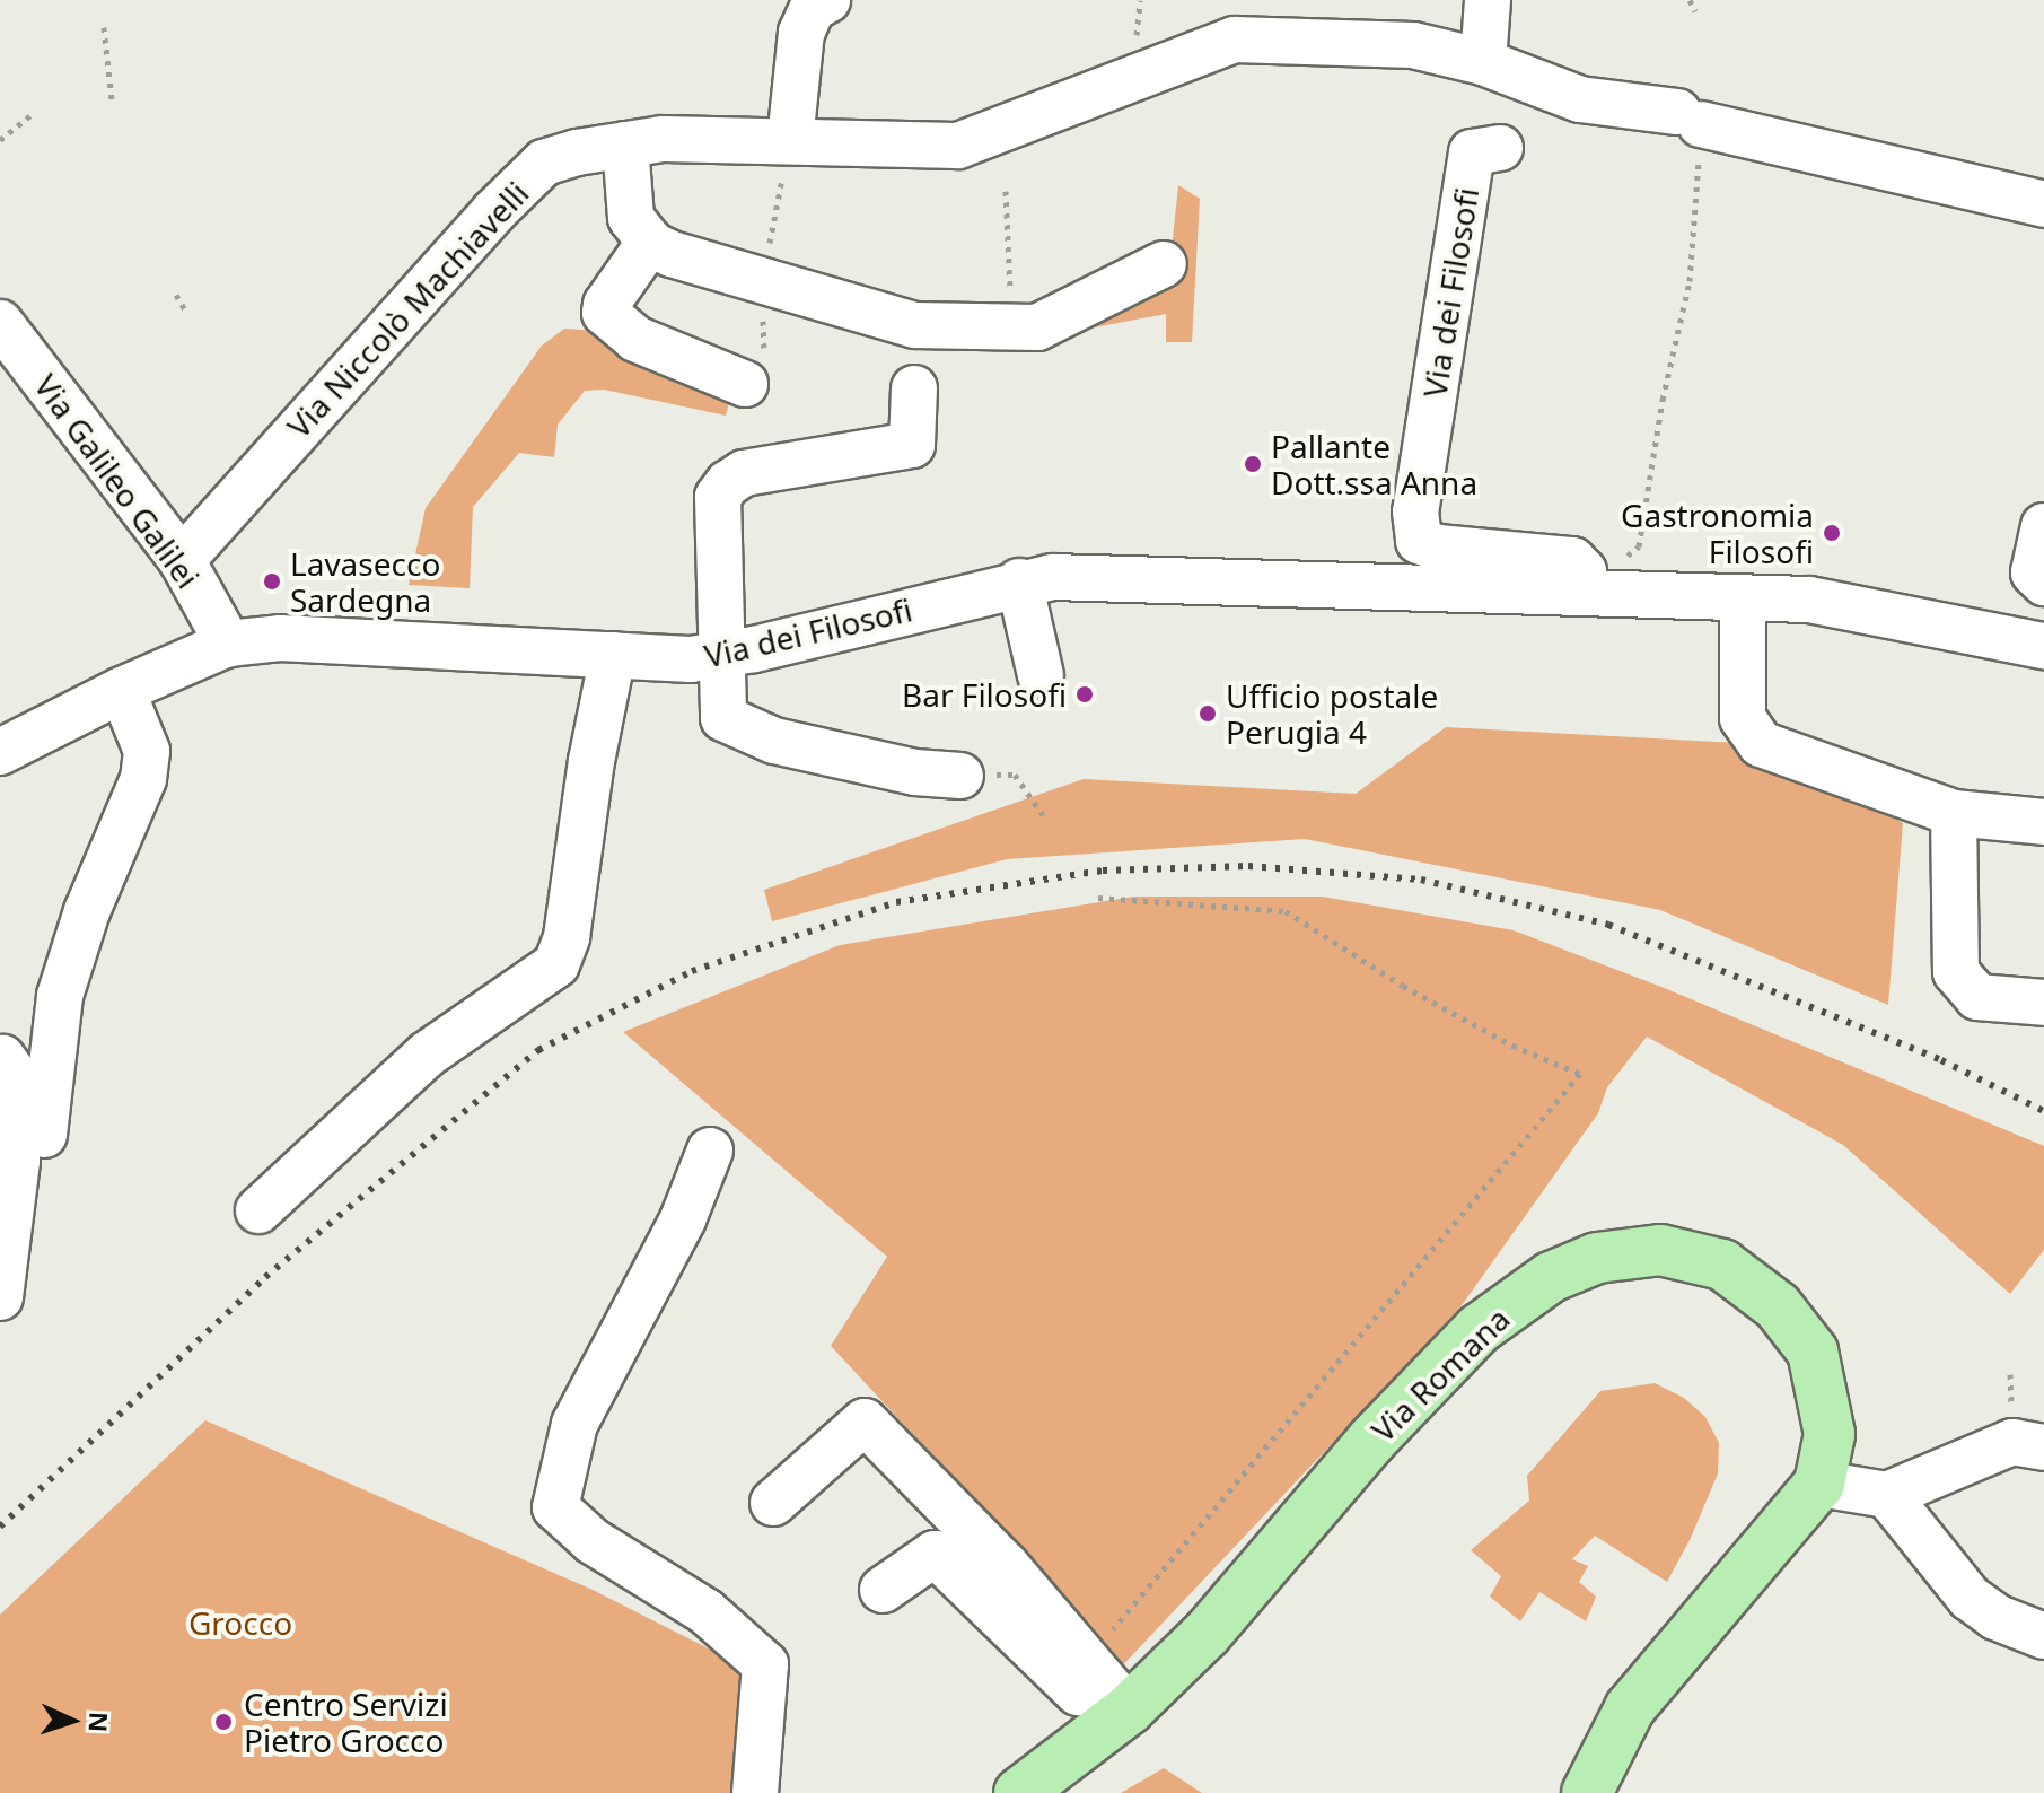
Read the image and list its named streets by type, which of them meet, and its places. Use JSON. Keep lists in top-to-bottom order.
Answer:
{
  "streets": {
    "main road": ["Via Romana"],
    "street": ["Via dei Filosofi", "Via Niccolò Machiavelli", "Via Galileo Galilei"]
  },
  "crossings": [
    ["Via dei Filosofi", "Via Galileo Galilei"],
    ["Via Niccolò Machiavelli", "Via Galileo Galilei"]
  ],
  "parks": ["Grocco"],
  "places": [
    "Pallante Dott.ssa Anna",
    "Gastronomia Filosofi",
    "Lavasecco Sardegna",
    "Bar Filosofi",
    "Ufficio postale Perugia 4",
    "Centro Servizi Pietro Grocco"
  ],
  "north": "right"
}
